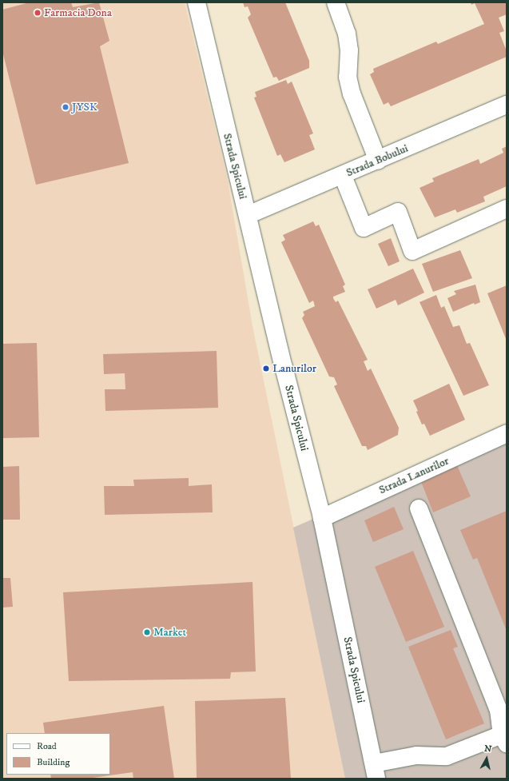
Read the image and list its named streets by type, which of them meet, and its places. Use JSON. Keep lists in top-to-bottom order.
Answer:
{
  "streets": {
    "street": ["Strada Bobului", "Strada Spicului", "Strada Lanurilor"]
  },
  "crossings": [
    ["Strada Bobului", "Strada Spicului"],
    ["Strada Spicului", "Strada Lanurilor"]
  ],
  "places": [
    "Farmacia Dona",
    "JYSK",
    "Lanurilor",
    "Market"
  ],
  "legend": ["Road", "Building"],
  "north": "top"
}
